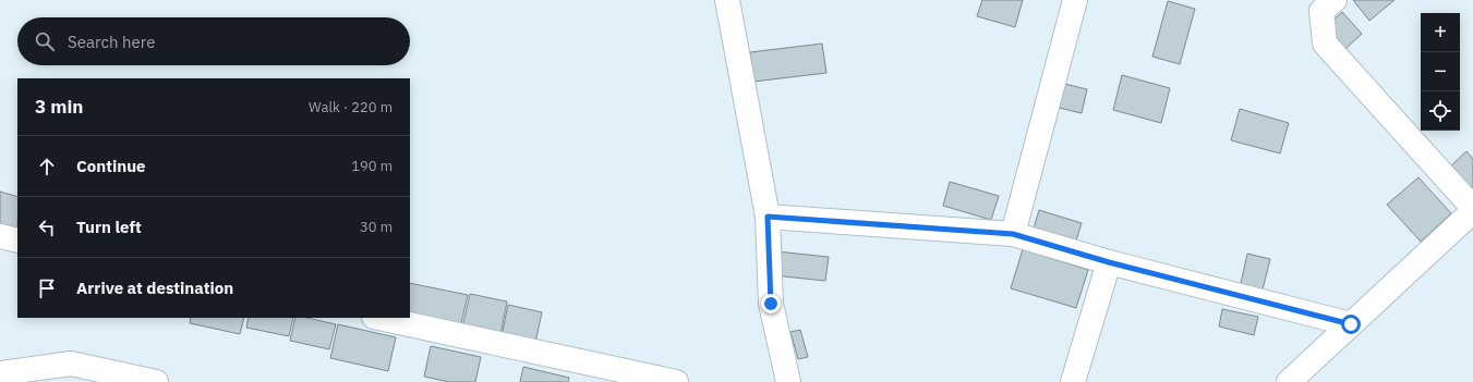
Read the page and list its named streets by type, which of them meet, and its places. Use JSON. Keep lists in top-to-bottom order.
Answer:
{
  "page": {
    "map_buttons": ["+", "−"],
    "search": "Search here",
    "heading": ["3 min", "Walk · 220 m"],
    "list": [
      ["Continue", "190 m"],
      ["Turn left", "30 m"],
      "Arrive at destination"
    ]
  }
}
